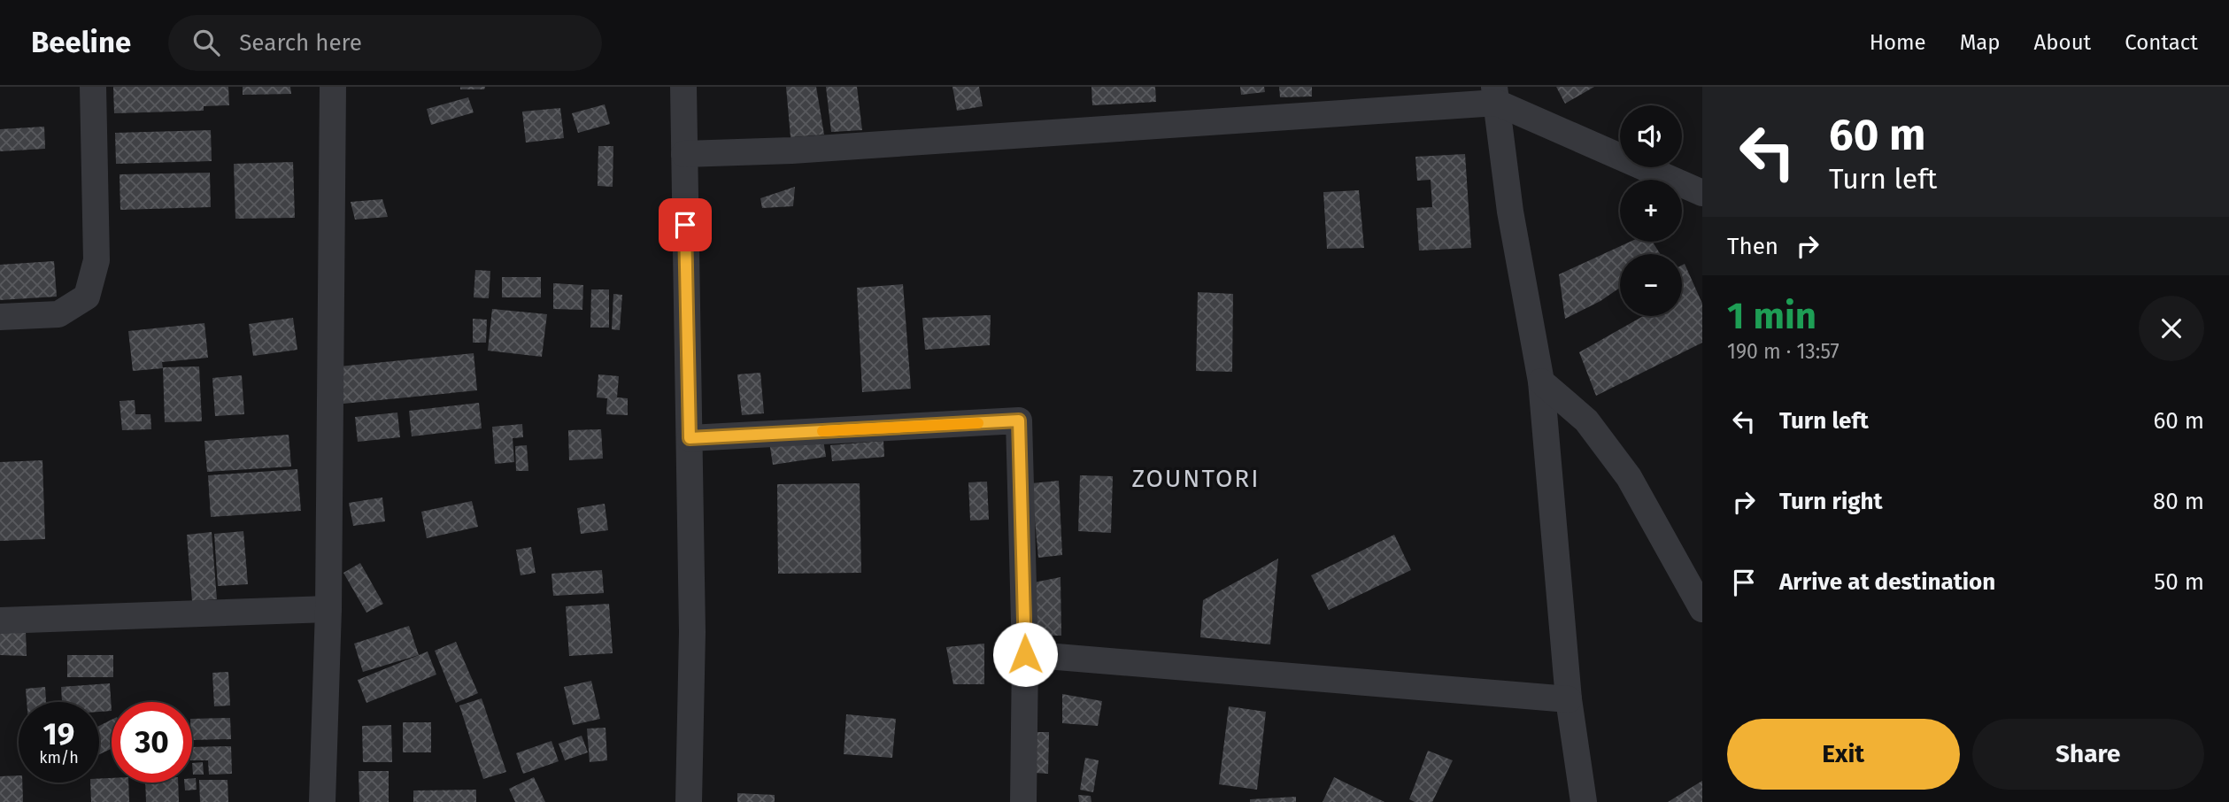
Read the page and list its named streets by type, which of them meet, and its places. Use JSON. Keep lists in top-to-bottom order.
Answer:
{
  "districts": ["ZOUNTORI"],
  "page": {
    "header": "Beeline",
    "search": "Search here",
    "nav": [
      "Home",
      "Map",
      "About",
      "Contact"
    ],
    "turn": ["60 m", "Turn left"],
    "map_buttons": ["+", "−"],
    "then": "Then",
    "heading": ["1 min", "190 m · 13:57"],
    "list": [
      {
        "name": "Turn left",
        "value": "60 m"
      },
      {
        "name": "Turn right",
        "value": "80 m"
      },
      {
        "name": "Arrive at destination",
        "value": "50 m"
      }
    ],
    "speed": "19 km/h",
    "limit": "30",
    "buttons": ["Exit", "Share"]
  }
}
